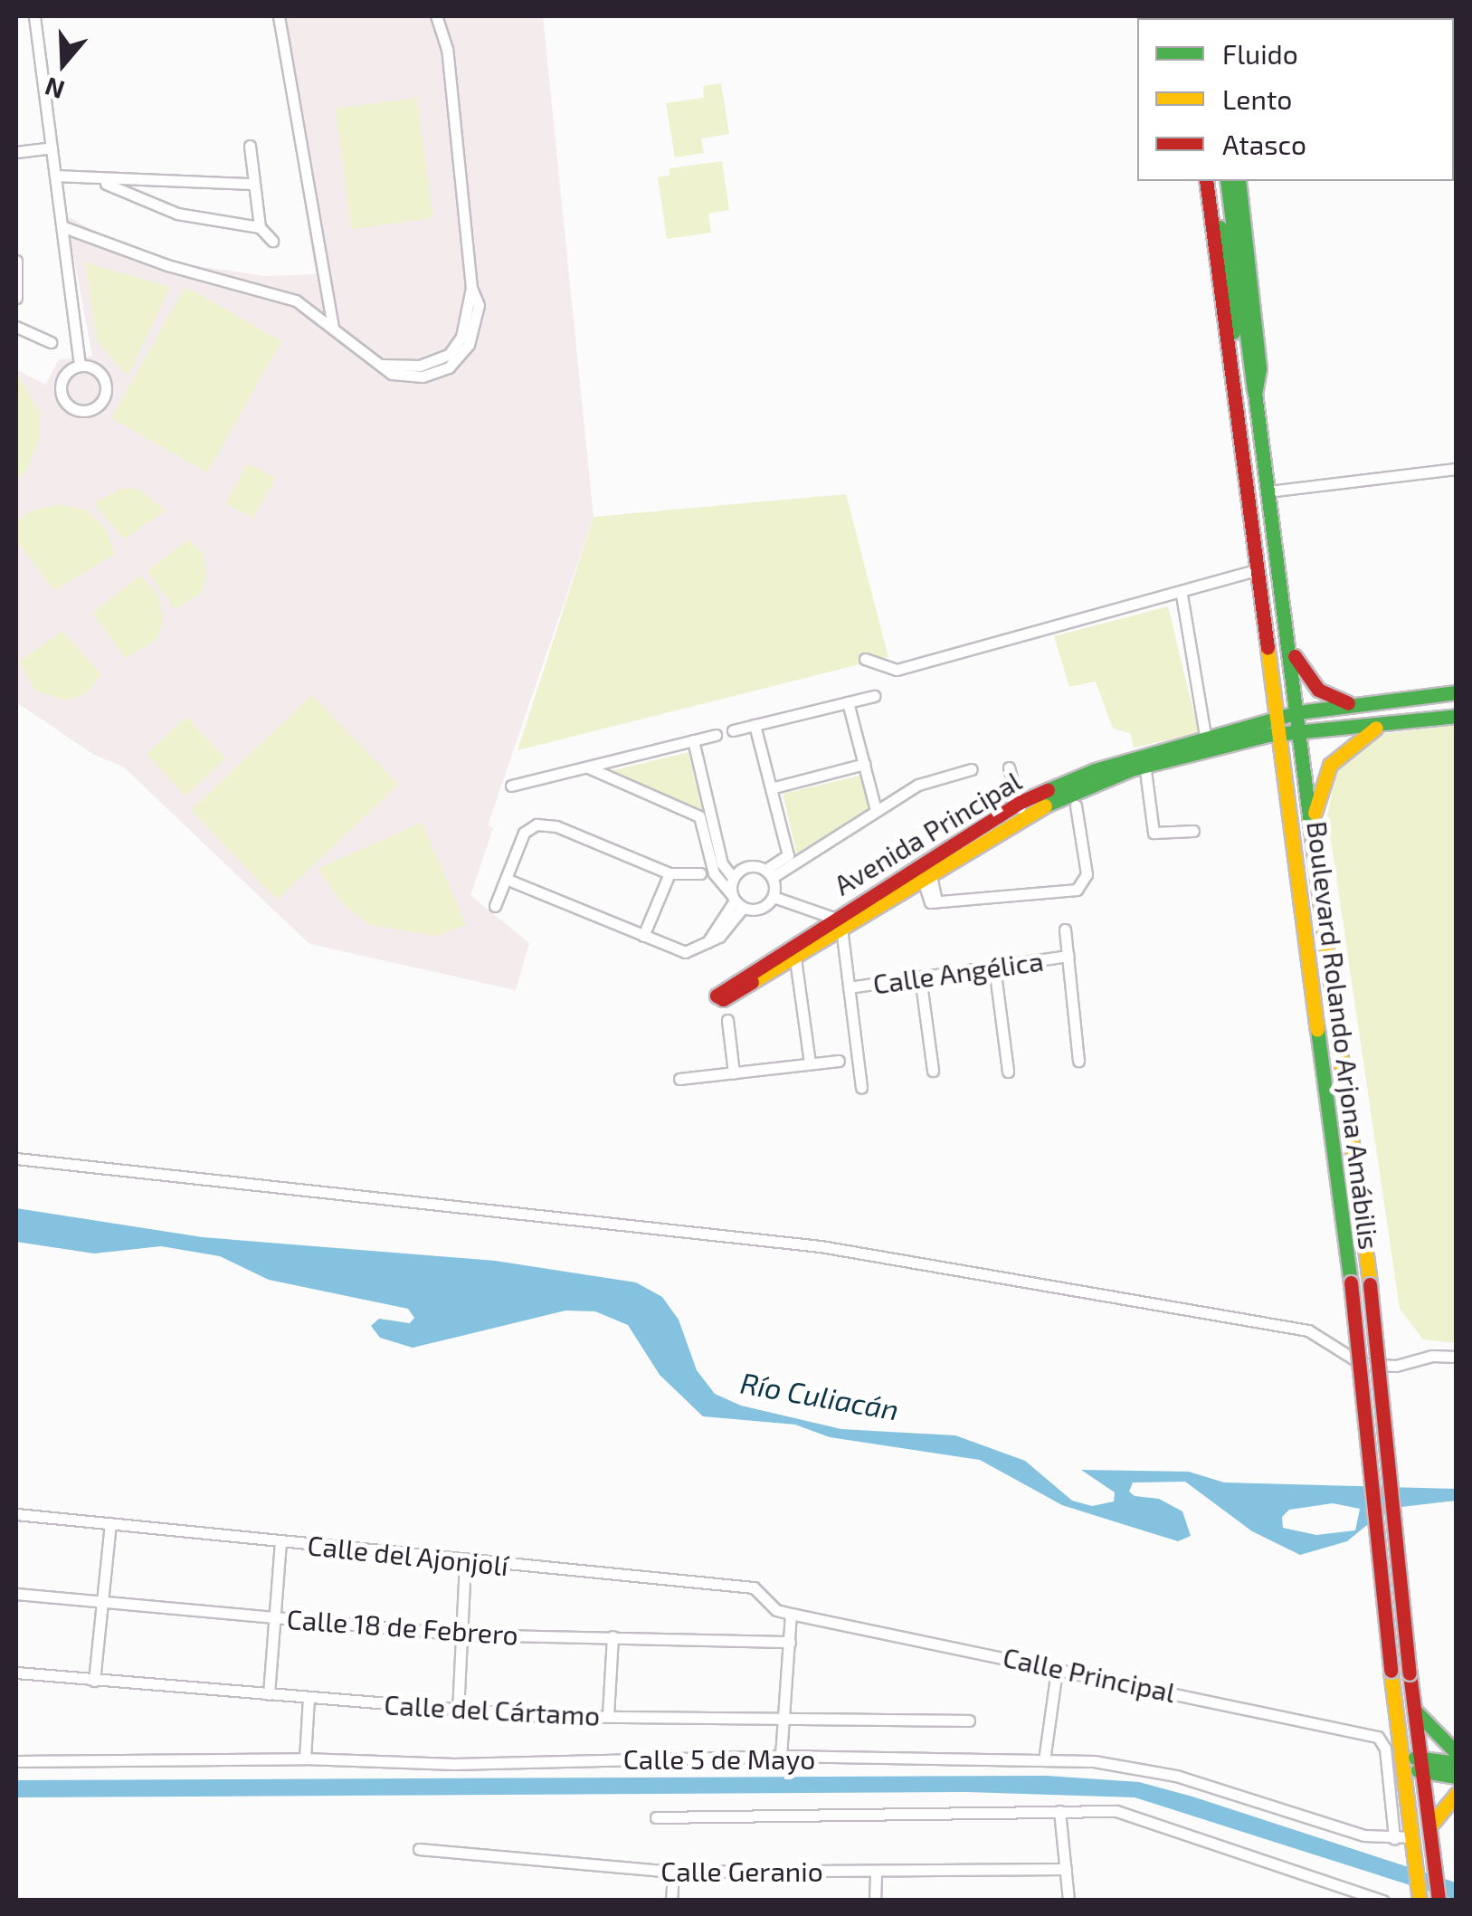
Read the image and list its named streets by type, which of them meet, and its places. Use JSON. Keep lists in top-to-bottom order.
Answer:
{
  "streets": {
    "main road": ["Avenida Principal", "Boulevard Rolando Arjona Amábilis"],
    "street": [
      "Calle Angélica",
      "Calle del Ajonjolí",
      "Calle 18 de Febrero",
      "Calle Principal",
      "Calle del Cártamo",
      "Calle 5 de Mayo",
      "Calle Geranio"
    ]
  },
  "crossings": [
    ["Avenida Principal", "Boulevard Rolando Arjona Amábilis"],
    ["Boulevard Rolando Arjona Amábilis", "Calle 5 de Mayo"],
    ["Calle del Ajonjolí", "Calle Principal"],
    ["Calle Principal", "Calle 5 de Mayo"]
  ],
  "water": ["Río Culiacán"],
  "legend": ["Fluido", "Lento", "Atasco"],
  "north": "bottom"
}
